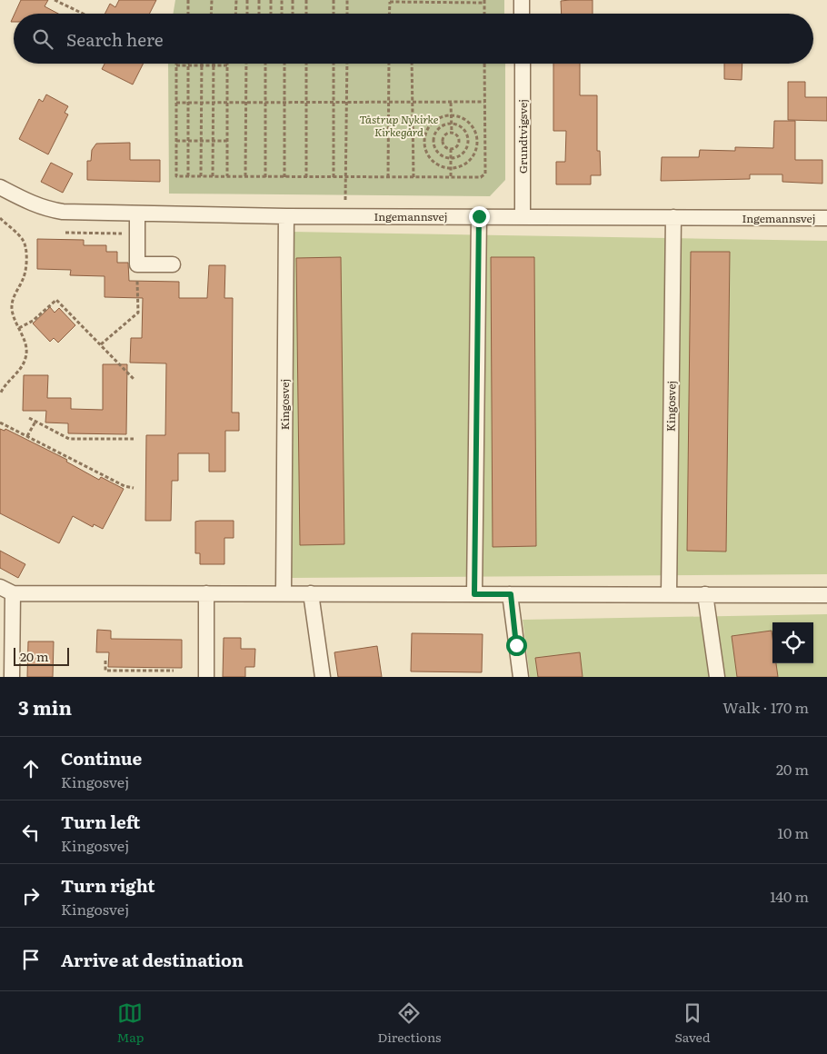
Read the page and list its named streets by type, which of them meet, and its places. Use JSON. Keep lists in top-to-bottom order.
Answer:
{
  "streets": {
    "street": ["Grundtvigsvej", "Ingemannsvej", "Kingosvej"]
  },
  "crossings": [
    ["Grundtvigsvej", "Ingemannsvej"],
    ["Ingemannsvej", "Kingosvej"]
  ],
  "parks": ["Tåstrup Nykirke Kirkegård"],
  "scale_bar": "20 m",
  "page": {
    "search": "Search here",
    "scale": "20 m",
    "heading": ["3 min", "Walk · 170 m"],
    "list": [
      ["Continue", "Kingosvej", "20 m"],
      ["Turn left", "Kingosvej", "10 m"],
      ["Turn right", "Kingosvej", "140 m"],
      "Arrive at destination"
    ],
    "nav": ["Map", "Directions", "Saved"]
  }
}
